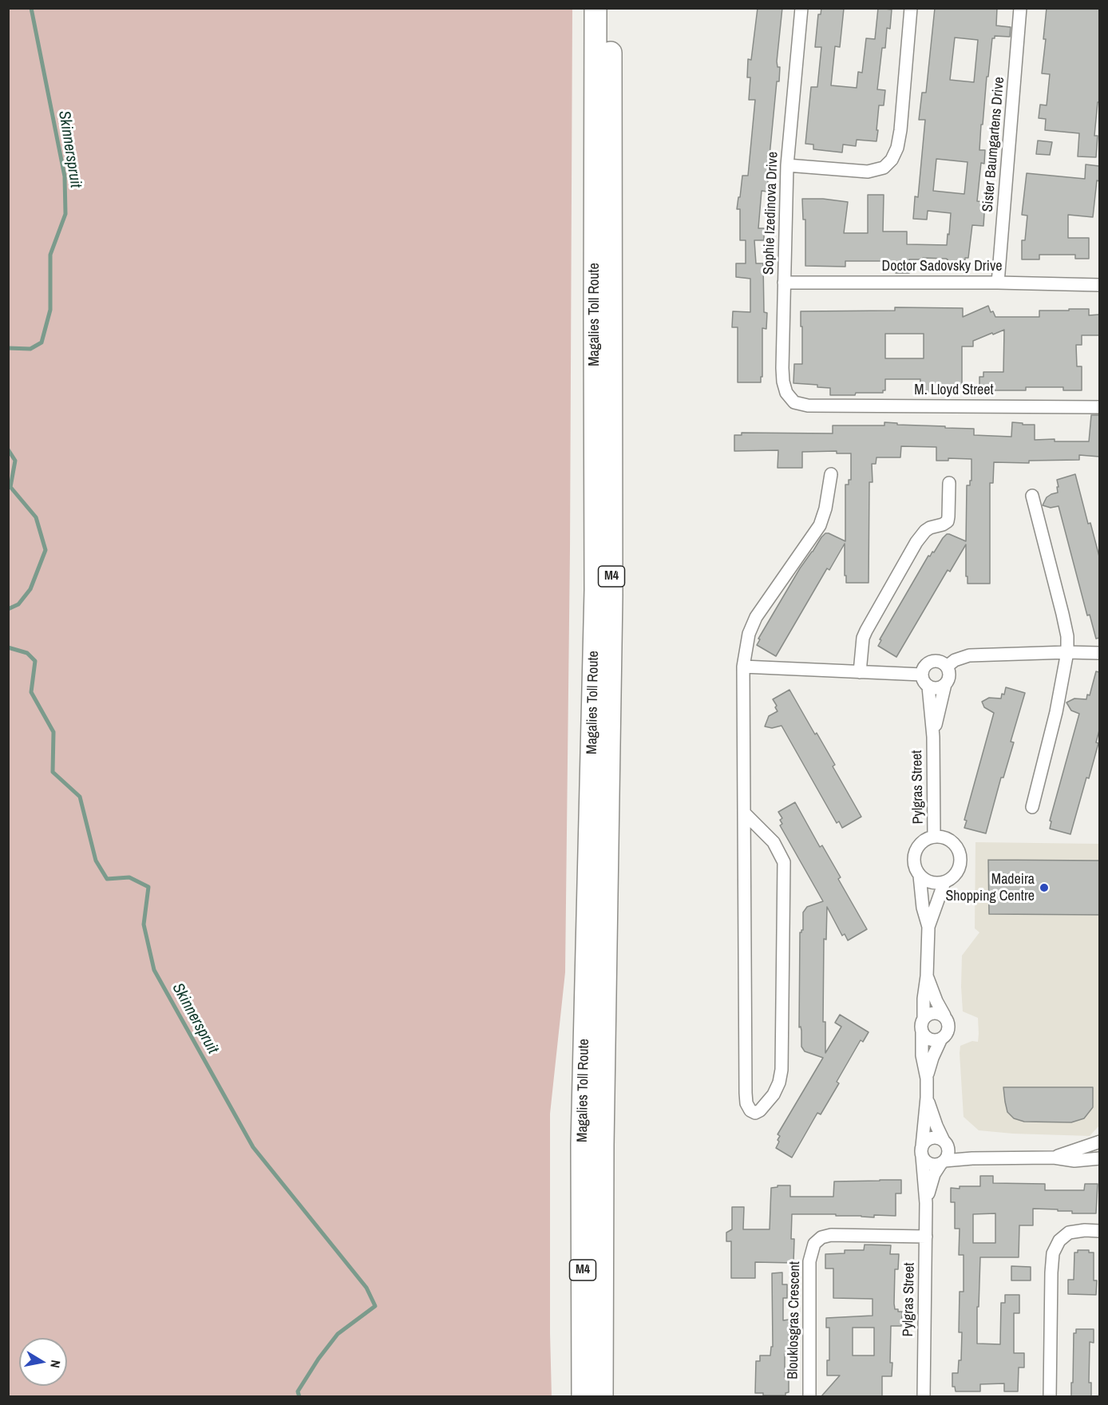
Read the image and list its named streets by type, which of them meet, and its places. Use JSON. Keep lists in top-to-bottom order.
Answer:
{
  "streets": {
    "highway": ["Magalies Toll Route", "M4"],
    "street": [
      "Sister Baumgartens Drive",
      "Sophie Izedinova Drive",
      "Doctor Sadovsky Drive",
      "M. Lloyd Street",
      "Pylgras Street",
      "Blouklosgras Crescent"
    ]
  },
  "crossings": [
    ["Sister Baumgartens Drive", "Doctor Sadovsky Drive"],
    ["Sophie Izedinova Drive", "Doctor Sadovsky Drive"],
    ["Sophie Izedinova Drive", "M. Lloyd Street"],
    ["Pylgras Street", "Blouklosgras Crescent"]
  ],
  "water": ["Skinnerspruit"],
  "places": ["Madeira Shopping Centre"],
  "north": "right"
}
